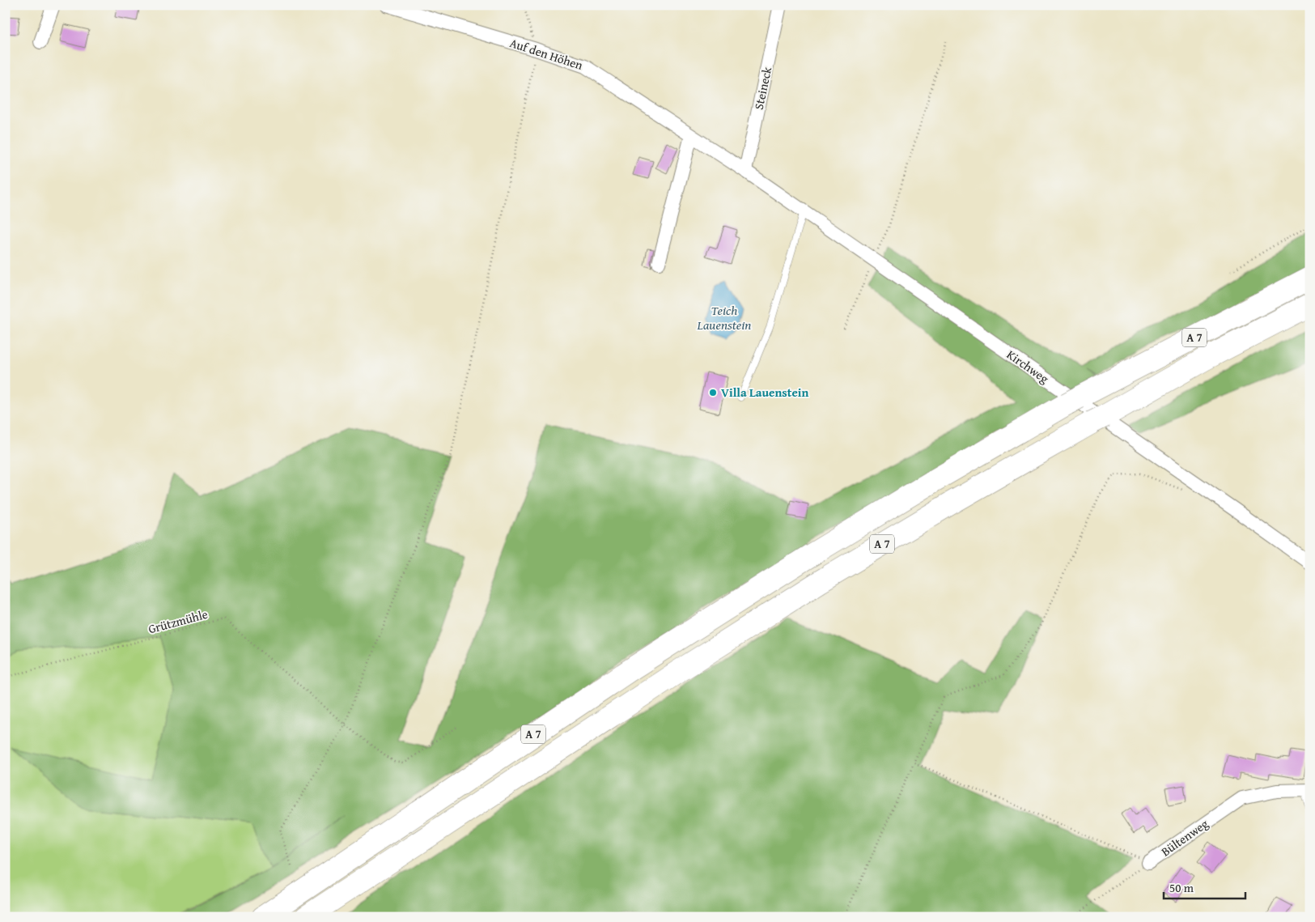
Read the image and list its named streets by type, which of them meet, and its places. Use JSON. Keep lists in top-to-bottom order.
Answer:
{
  "streets": {
    "highway": ["A 7"],
    "street": [
      "Auf den Höhen",
      "Steineck",
      "Kirchweg",
      "Bültenweg"
    ],
    "path": ["Grützmühle"]
  },
  "crossings": [
    ["Auf den Höhen", "Steineck"],
    ["Auf den Höhen", "Kirchweg"],
    ["Steineck", "Kirchweg"]
  ],
  "water": ["Teich Lauenstein"],
  "places": ["Villa Lauenstein"],
  "scale_bar": "50 m"
}
